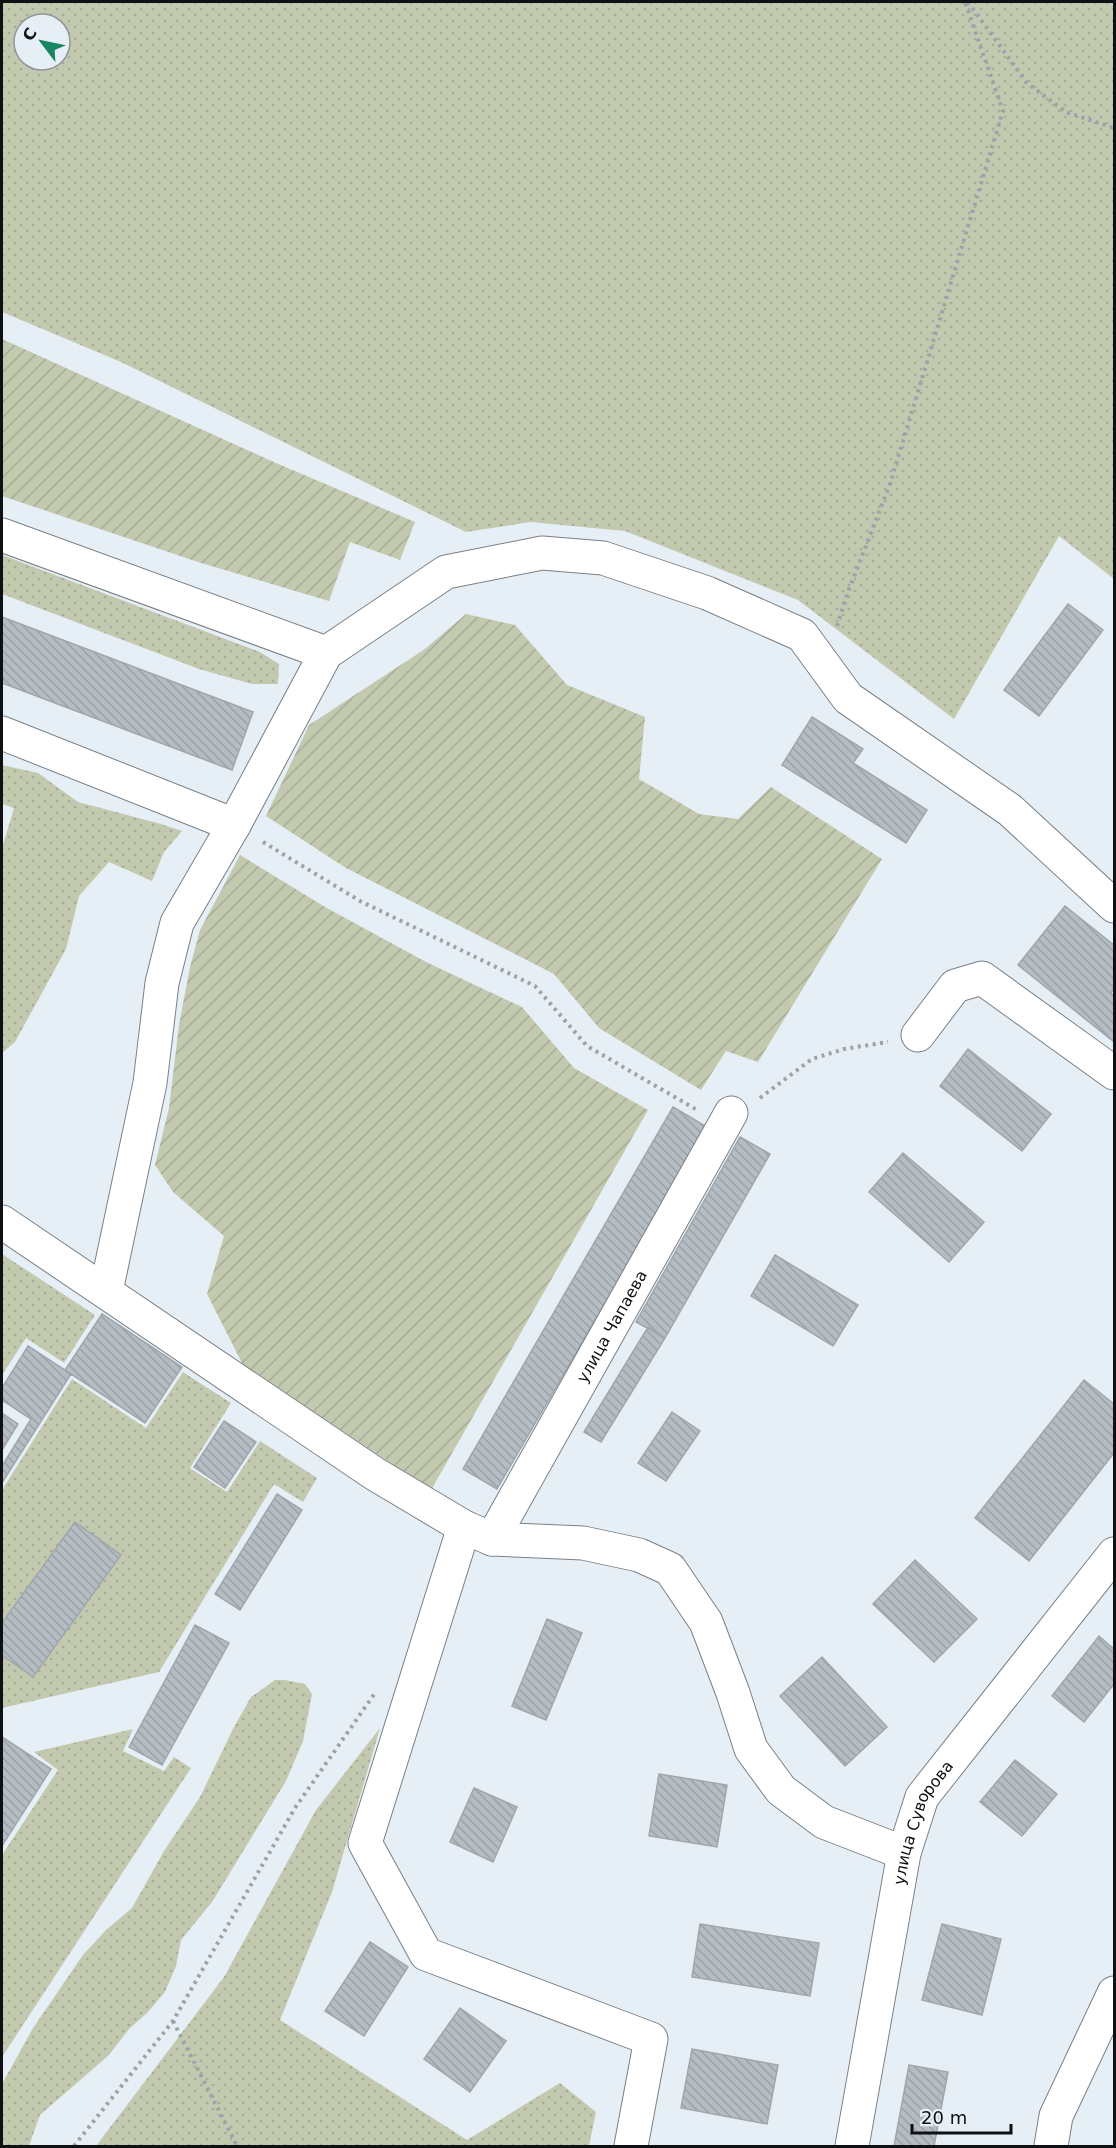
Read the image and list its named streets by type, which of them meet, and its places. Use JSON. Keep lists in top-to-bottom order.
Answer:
{
  "streets": {
    "street": ["улица Чапаева", "улица Суворова"]
  },
  "scale_bar": "20 m",
  "north": "top left"
}
